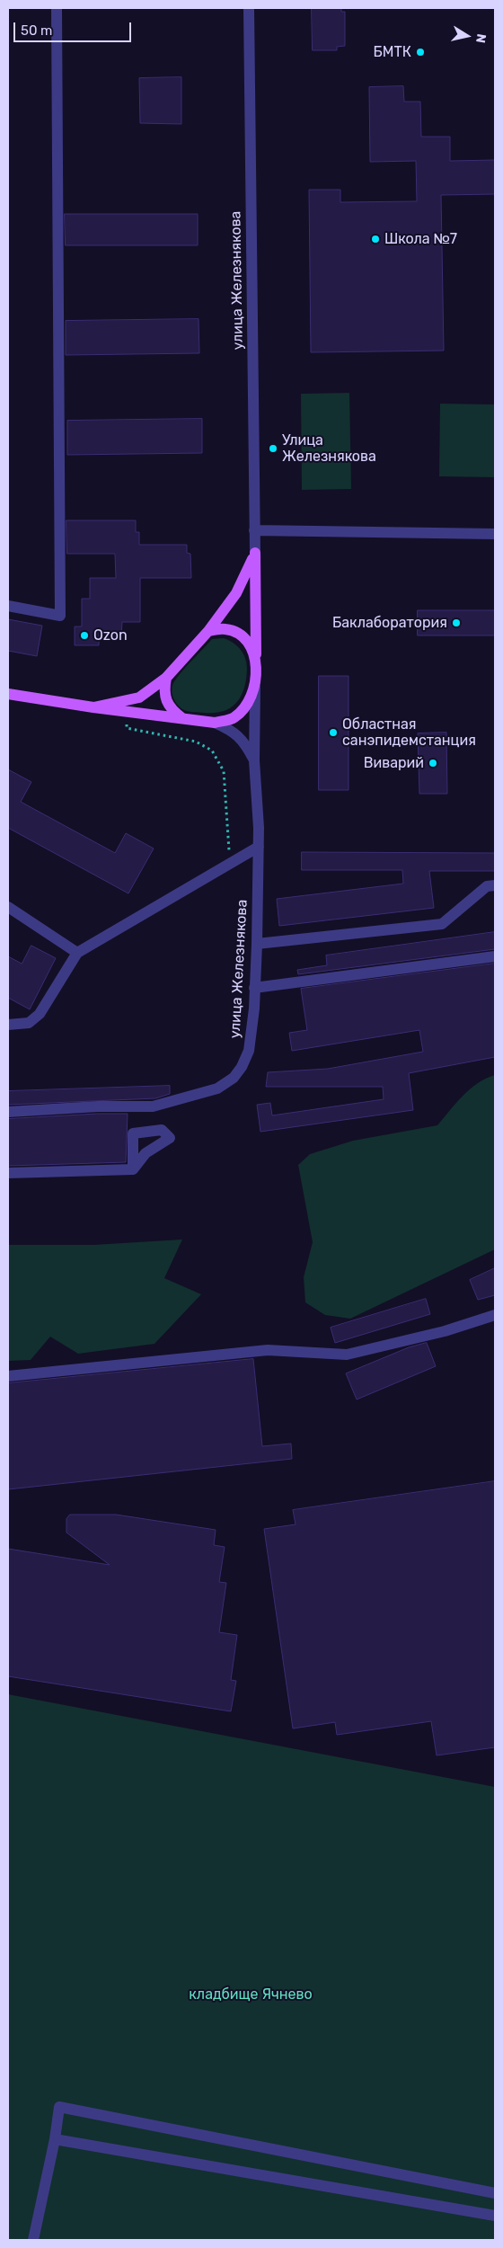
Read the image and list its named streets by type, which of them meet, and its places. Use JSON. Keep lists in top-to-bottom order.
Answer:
{
  "streets": {
    "main road": ["улица Железнякова"]
  },
  "parks": ["кладбище Ячнево"],
  "places": [
    "БМТК",
    "Школа №7",
    "Улица Железнякова",
    "Баклаборатория",
    "Ozon",
    "Областная санэпидемстанция",
    "Виварий"
  ],
  "scale_bar": "50 m",
  "north": "right"
}
